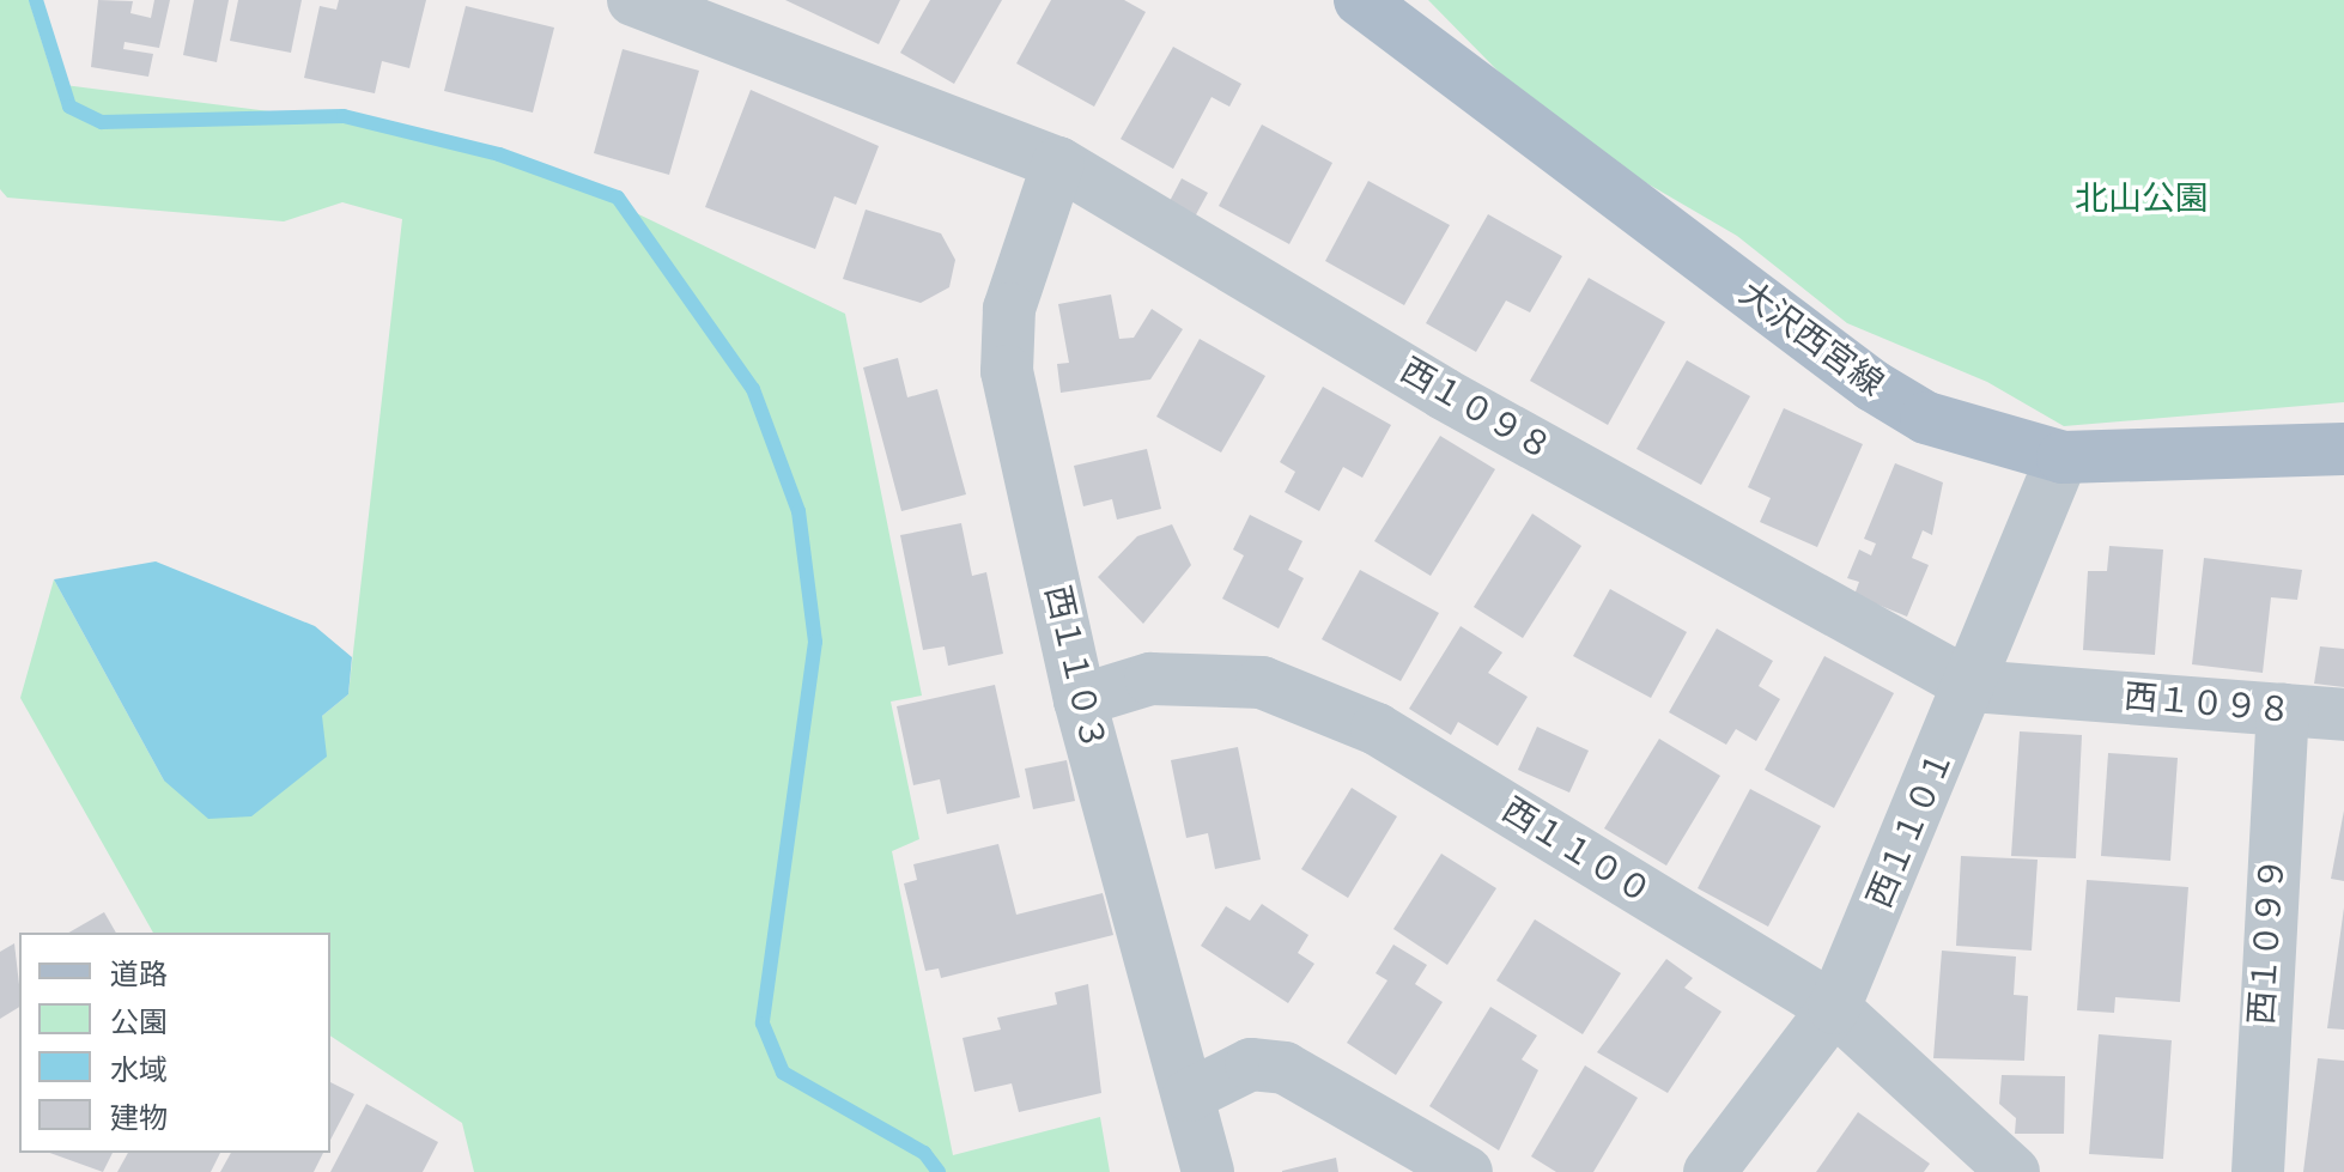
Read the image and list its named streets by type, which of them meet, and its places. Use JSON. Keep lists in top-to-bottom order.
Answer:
{
  "streets": {
    "main road": ["大沢西宮線"],
    "street": [
      "西１０９８",
      "西１１０３",
      "西１１０１",
      "西１１００",
      "西１０９９"
    ]
  },
  "crossings": [
    ["大沢西宮線", "西１１０１"],
    ["西１０９８", "西１１０３"],
    ["西１０９８", "西１１０１"],
    ["西１０９８", "西１０９９"],
    ["西１１０３", "西１１００"],
    ["西１１０１", "西１１００"]
  ],
  "parks": ["北山公園"],
  "legend": [
    "道路",
    "公園",
    "水域",
    "建物"
  ]
}
